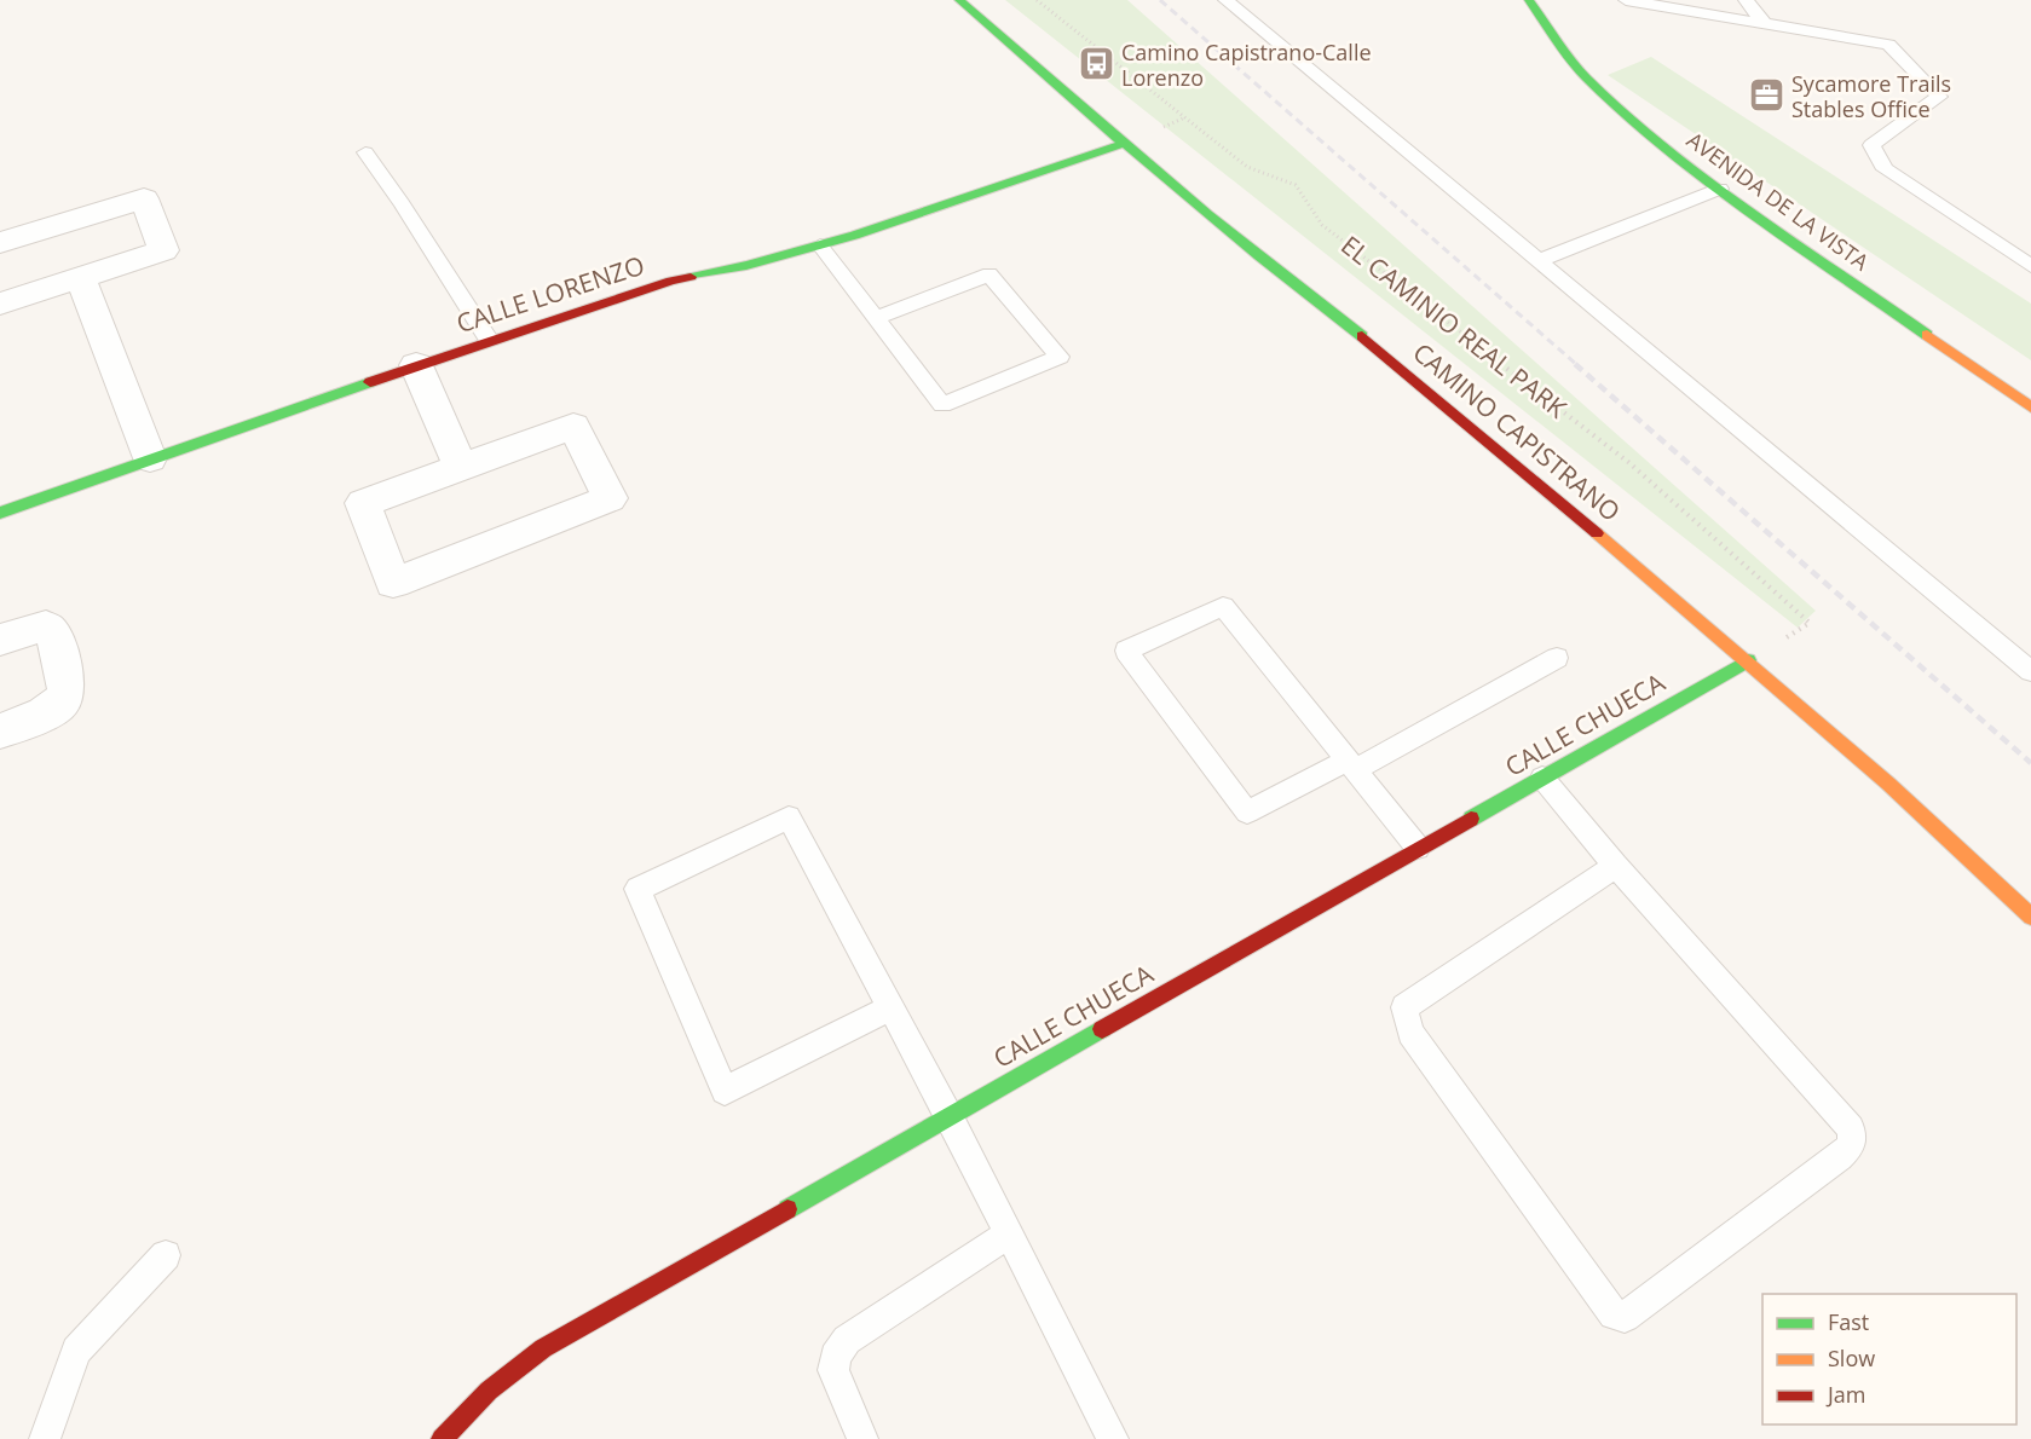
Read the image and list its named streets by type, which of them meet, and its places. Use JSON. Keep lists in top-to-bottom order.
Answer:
{
  "streets": {
    "street": [
      "AVENIDA DE LA VISTA",
      "CALLE LORENZO",
      "CAMINO CAPISTRANO",
      "CALLE CHUECA"
    ],
    "path": ["EL CAMINIO REAL PARK"]
  },
  "crossings": [
    ["CALLE LORENZO", "CAMINO CAPISTRANO"],
    ["EL CAMINIO REAL PARK", "CAMINO CAPISTRANO"],
    ["EL CAMINIO REAL PARK", "CALLE CHUECA"],
    ["CAMINO CAPISTRANO", "CALLE CHUECA"]
  ],
  "places": {
    "bus stop": ["Camino Capistrano-Calle Lorenzo"],
    "office": ["Sycamore Trails Stables Office"]
  },
  "legend": ["Fast", "Slow", "Jam"]
}
